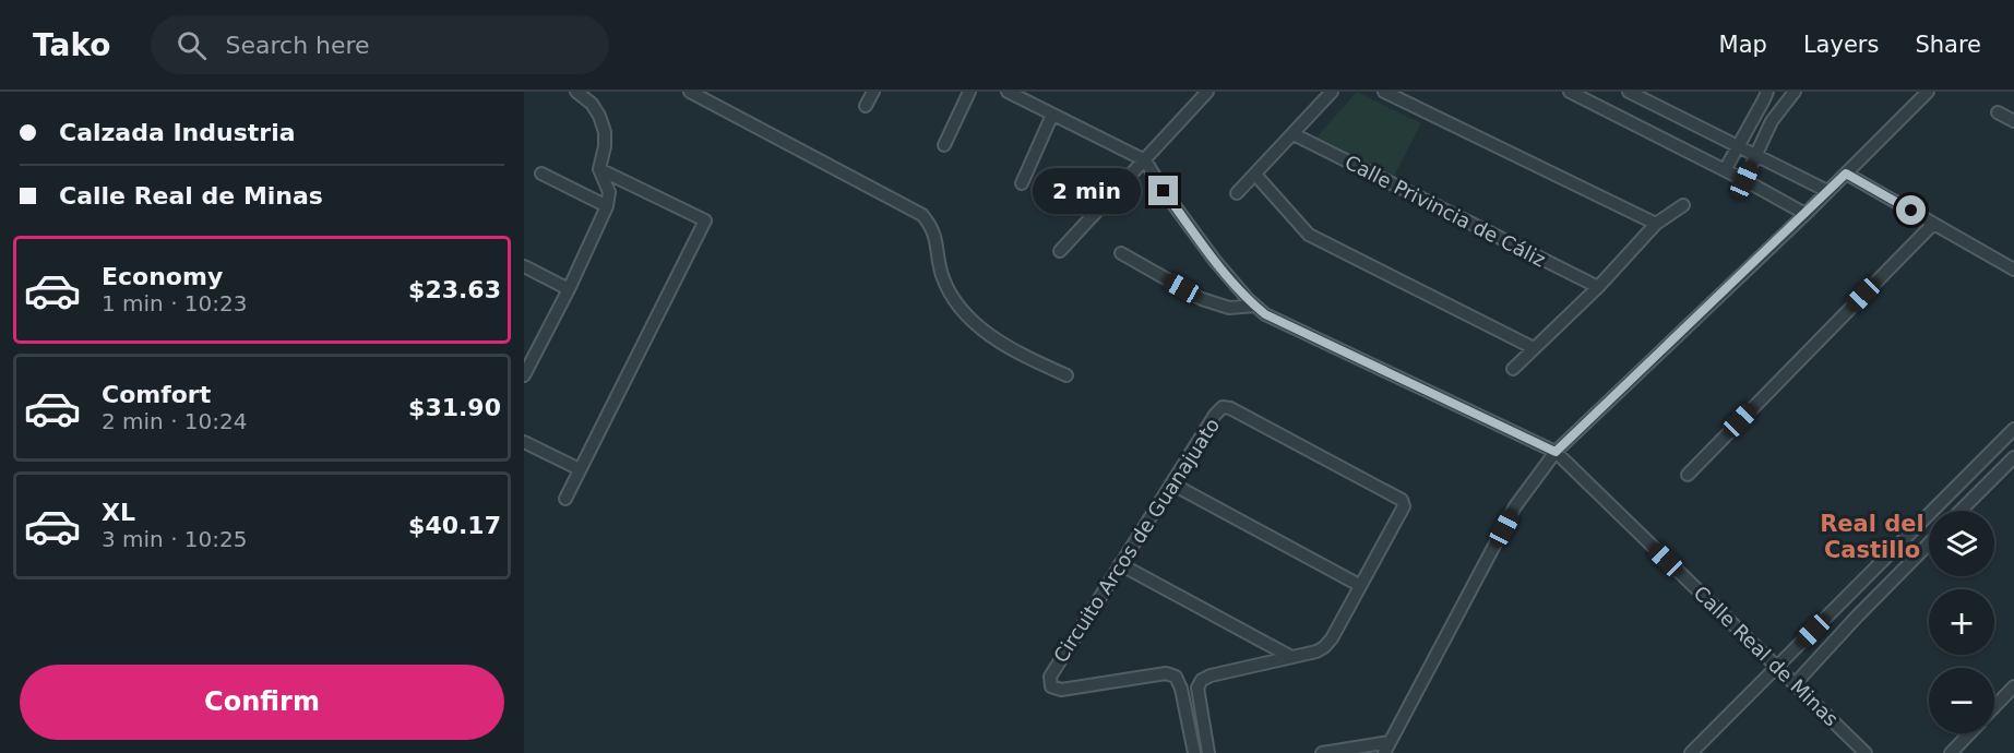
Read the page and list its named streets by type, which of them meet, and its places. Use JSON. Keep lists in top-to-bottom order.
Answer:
{
  "streets": {
    "street": ["Calle Privincia de Cáliz", "Circuito Arcos de Guanajuato", "Calle Real de Minas"]
  },
  "districts": ["Real del Castillo"],
  "page": {
    "header": "Tako",
    "search": "Search here",
    "nav": ["Map", "Layers", "Share"],
    "banner": ["Calzada Industria", "Calle Real de Minas"],
    "bubble": "2 min",
    "list": [
      {
        "name": "Economy",
        "note": "1 min · 10:23",
        "value": "$23.63"
      },
      {
        "name": "Comfort",
        "note": "2 min · 10:24",
        "value": "$31.90"
      },
      {
        "name": "XL",
        "note": "3 min · 10:25",
        "value": "$40.17"
      }
    ],
    "map_buttons": ["+", "−"],
    "buttons": "Confirm"
  }
}
